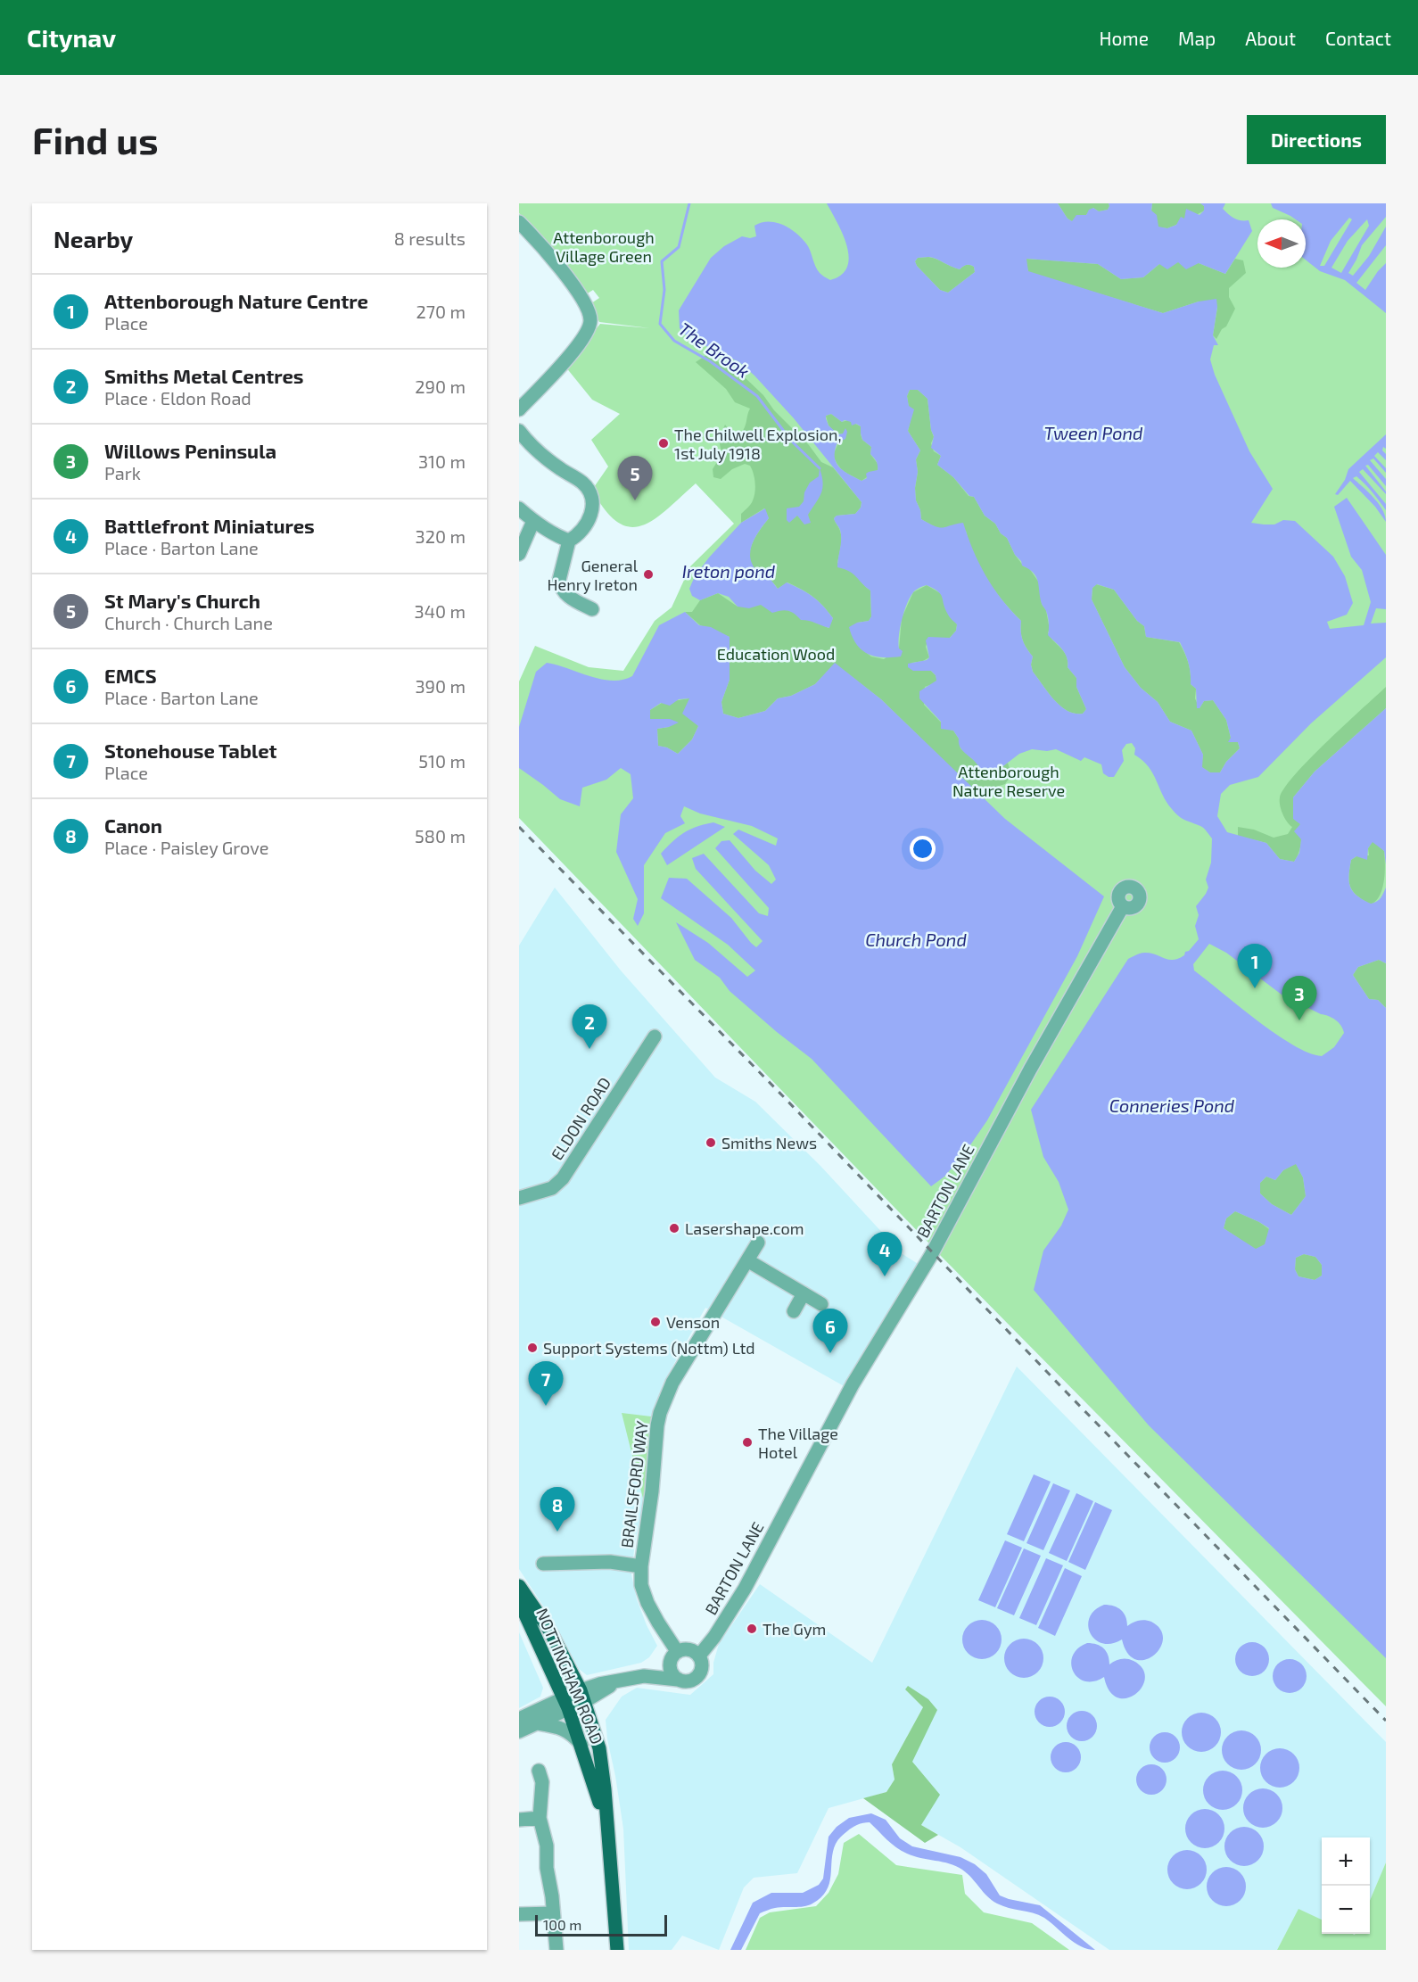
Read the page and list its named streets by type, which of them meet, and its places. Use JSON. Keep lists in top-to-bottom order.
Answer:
{
  "streets": {
    "main road": ["NOTTINGHAM ROAD"],
    "street": ["ELDON ROAD", "BARTON LANE", "BRAILSFORD WAY"]
  },
  "crossings": [
    ["BARTON LANE", "BRAILSFORD WAY"],
    ["BARTON LANE", "NOTTINGHAM ROAD"]
  ],
  "water": [
    "The Brook",
    "Tween Pond",
    "Ireton pond",
    "Church Pond",
    "Conneries Pond"
  ],
  "parks": ["Attenborough Village Green", "Education Wood", "Attenborough Nature Reserve"],
  "places": [
    "The Chilwell Explosion, 1st July 1918",
    "General Henry Ireton",
    "Smiths News",
    "Lasershape.com",
    "Venson",
    "Support Systems (Nottm) Ltd",
    "The Village Hotel",
    "The Gym"
  ],
  "scale_bar": "100 m",
  "north": "left",
  "page": {
    "header": "Citynav",
    "nav": [
      "Home",
      "Map",
      "About",
      "Contact"
    ],
    "buttons": "Directions",
    "title": "Find us",
    "heading": ["Nearby", "8 results"],
    "list": [
      {
        "mark": "1",
        "name": "Attenborough Nature Centre",
        "note": "Place",
        "value": "270 m"
      },
      {
        "mark": "2",
        "name": "Smiths Metal Centres",
        "note": "Place · Eldon Road",
        "value": "290 m"
      },
      {
        "mark": "3",
        "name": "Willows Peninsula",
        "note": "Park",
        "value": "310 m"
      },
      {
        "mark": "4",
        "name": "Battlefront Miniatures",
        "note": "Place · Barton Lane",
        "value": "320 m"
      },
      {
        "mark": "5",
        "name": "St Mary's Church",
        "note": "Church · Church Lane",
        "value": "340 m"
      },
      {
        "mark": "6",
        "name": "EMCS",
        "note": "Place · Barton Lane",
        "value": "390 m"
      },
      {
        "mark": "7",
        "name": "Stonehouse Tablet",
        "note": "Place",
        "value": "510 m"
      },
      {
        "mark": "8",
        "name": "Canon",
        "note": "Place · Paisley Grove",
        "value": "580 m"
      }
    ],
    "pins": [
      "5",
      "1",
      "3",
      "2",
      "4",
      "6",
      "7",
      "8"
    ],
    "map_buttons": ["+", "−"],
    "scale": "100 m"
  }
}
